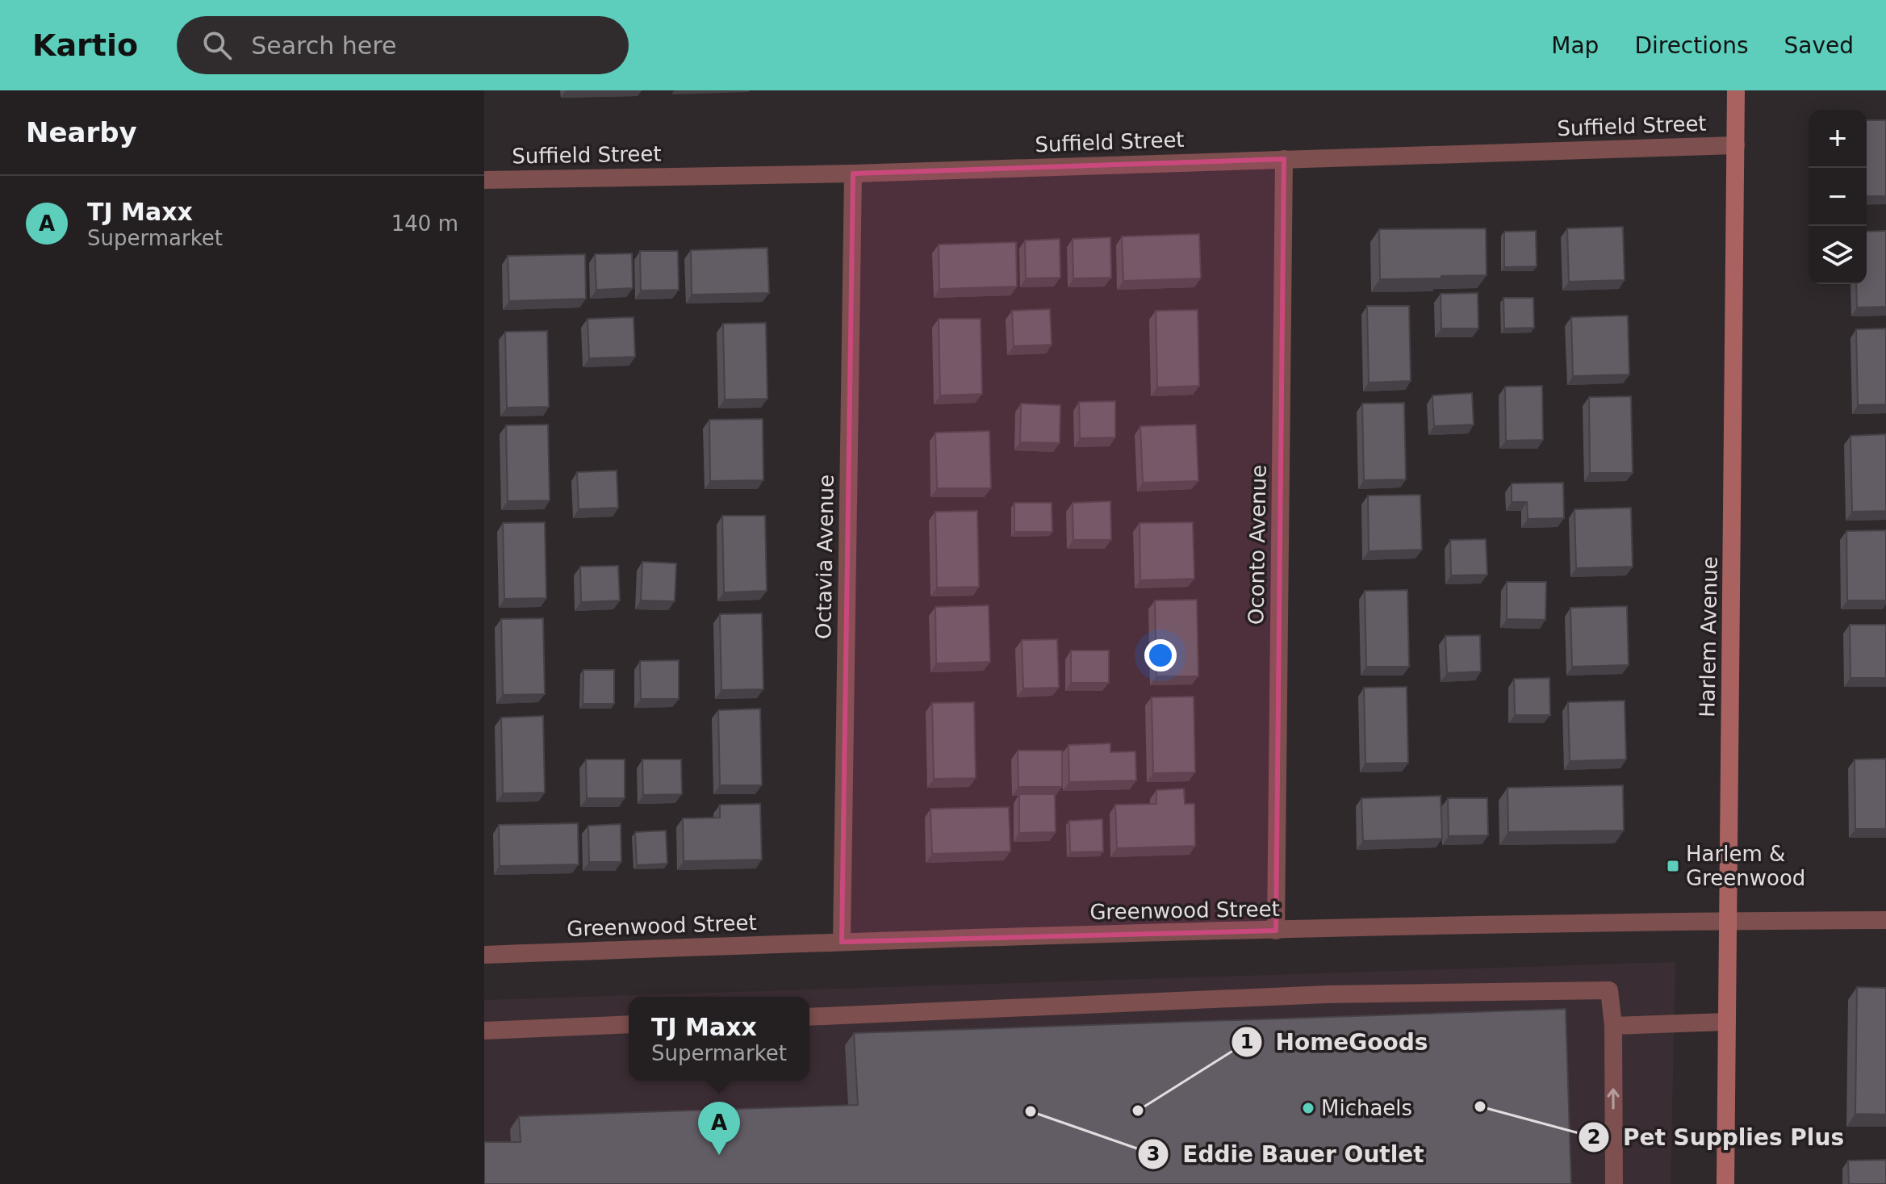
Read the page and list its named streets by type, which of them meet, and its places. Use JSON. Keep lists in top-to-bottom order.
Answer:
{
  "streets": {
    "main road": ["Harlem Avenue"],
    "street": [
      "Suffield Street",
      "Oconto Avenue",
      "Octavia Avenue",
      "Greenwood Street"
    ]
  },
  "crossings": [
    ["Suffield Street", "Oconto Avenue"],
    ["Suffield Street", "Octavia Avenue"],
    ["Suffield Street", "Harlem Avenue"],
    ["Oconto Avenue", "Greenwood Street"],
    ["Octavia Avenue", "Greenwood Street"],
    ["Harlem Avenue", "Greenwood Street"]
  ],
  "places": {
    "transit": ["Harlem & Greenwood"],
    "other": [
      "Pet Supplies Plus",
      "Michaels",
      "HomeGoods",
      "Eddie Bauer Outlet"
    ]
  },
  "page": {
    "header": "Kartio",
    "search": "Search here",
    "nav": ["Map", "Directions", "Saved"],
    "heading": "Nearby",
    "map_buttons": ["+", "−"],
    "list": [
      {
        "mark": "A",
        "name": "TJ Maxx",
        "note": "Supermarket",
        "value": "140 m"
      }
    ],
    "popup": ["TJ Maxx", "Supermarket"],
    "pins": "A"
  }
}
